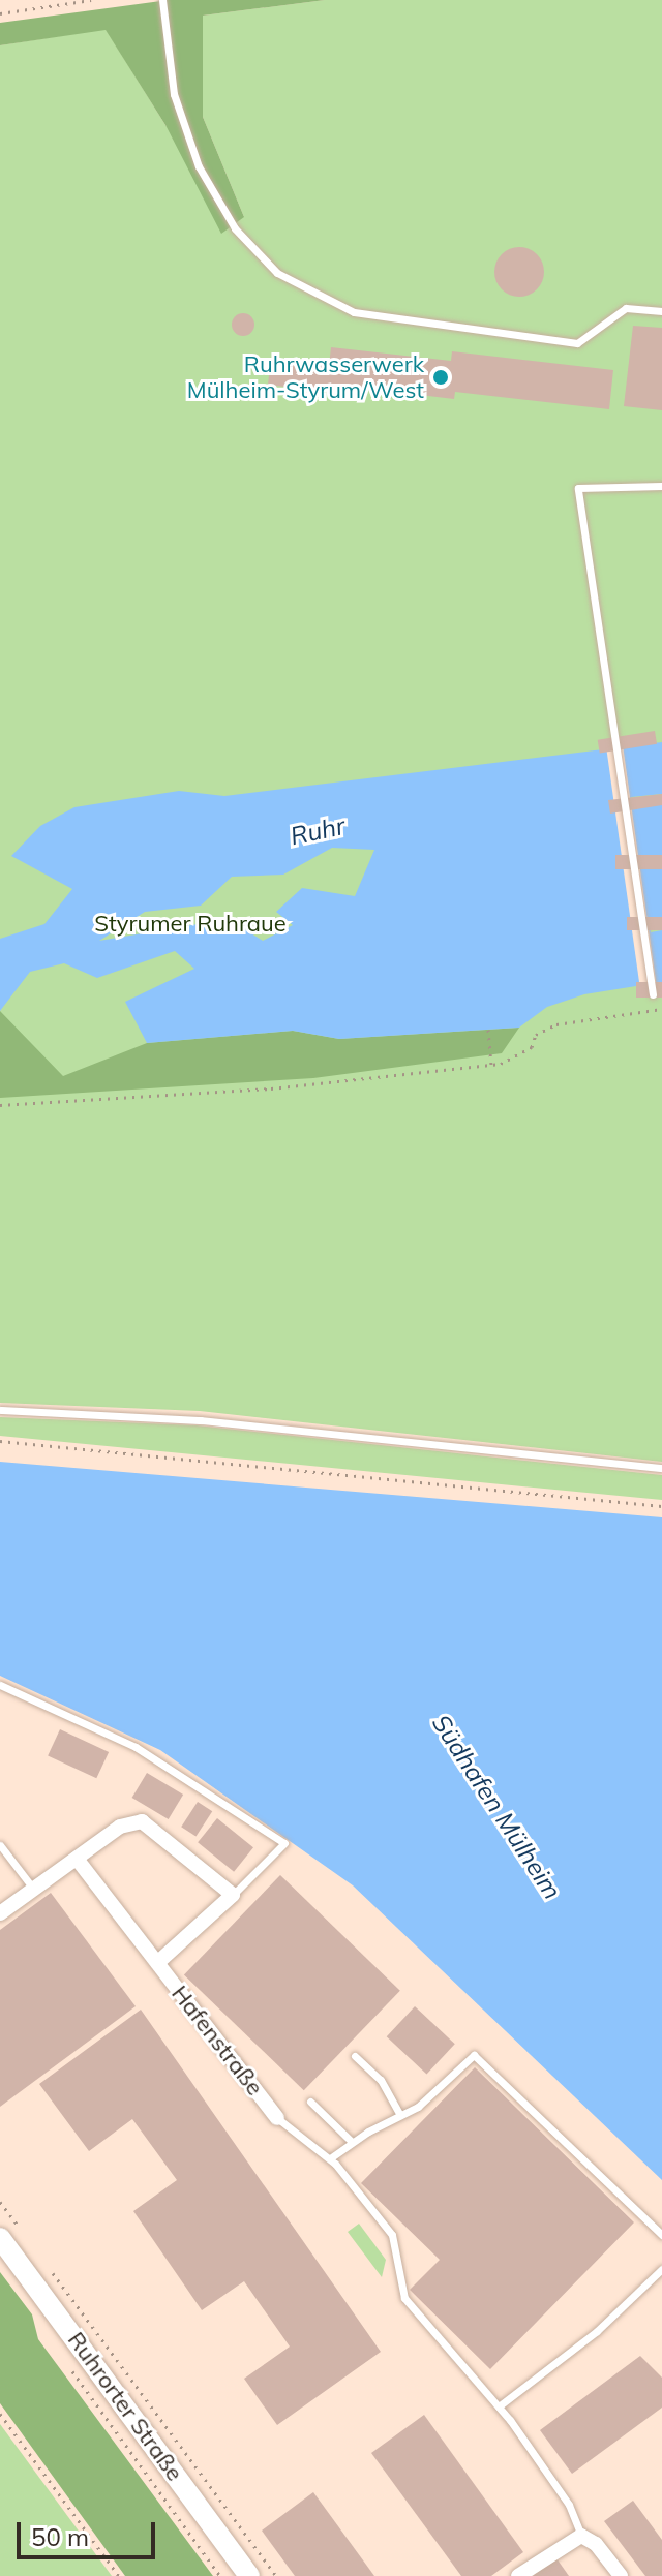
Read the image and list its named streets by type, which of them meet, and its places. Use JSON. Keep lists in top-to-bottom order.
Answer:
{
  "streets": {
    "main road": ["Ruhrorter Straße"],
    "street": ["Hafenstraße"]
  },
  "water": ["Ruhr", "Südhafen Mülheim"],
  "parks": ["Styrumer Ruhraue"],
  "places": ["Ruhrwasserwerk Mülheim-Styrum/West"],
  "scale_bar": "50 m"
}
